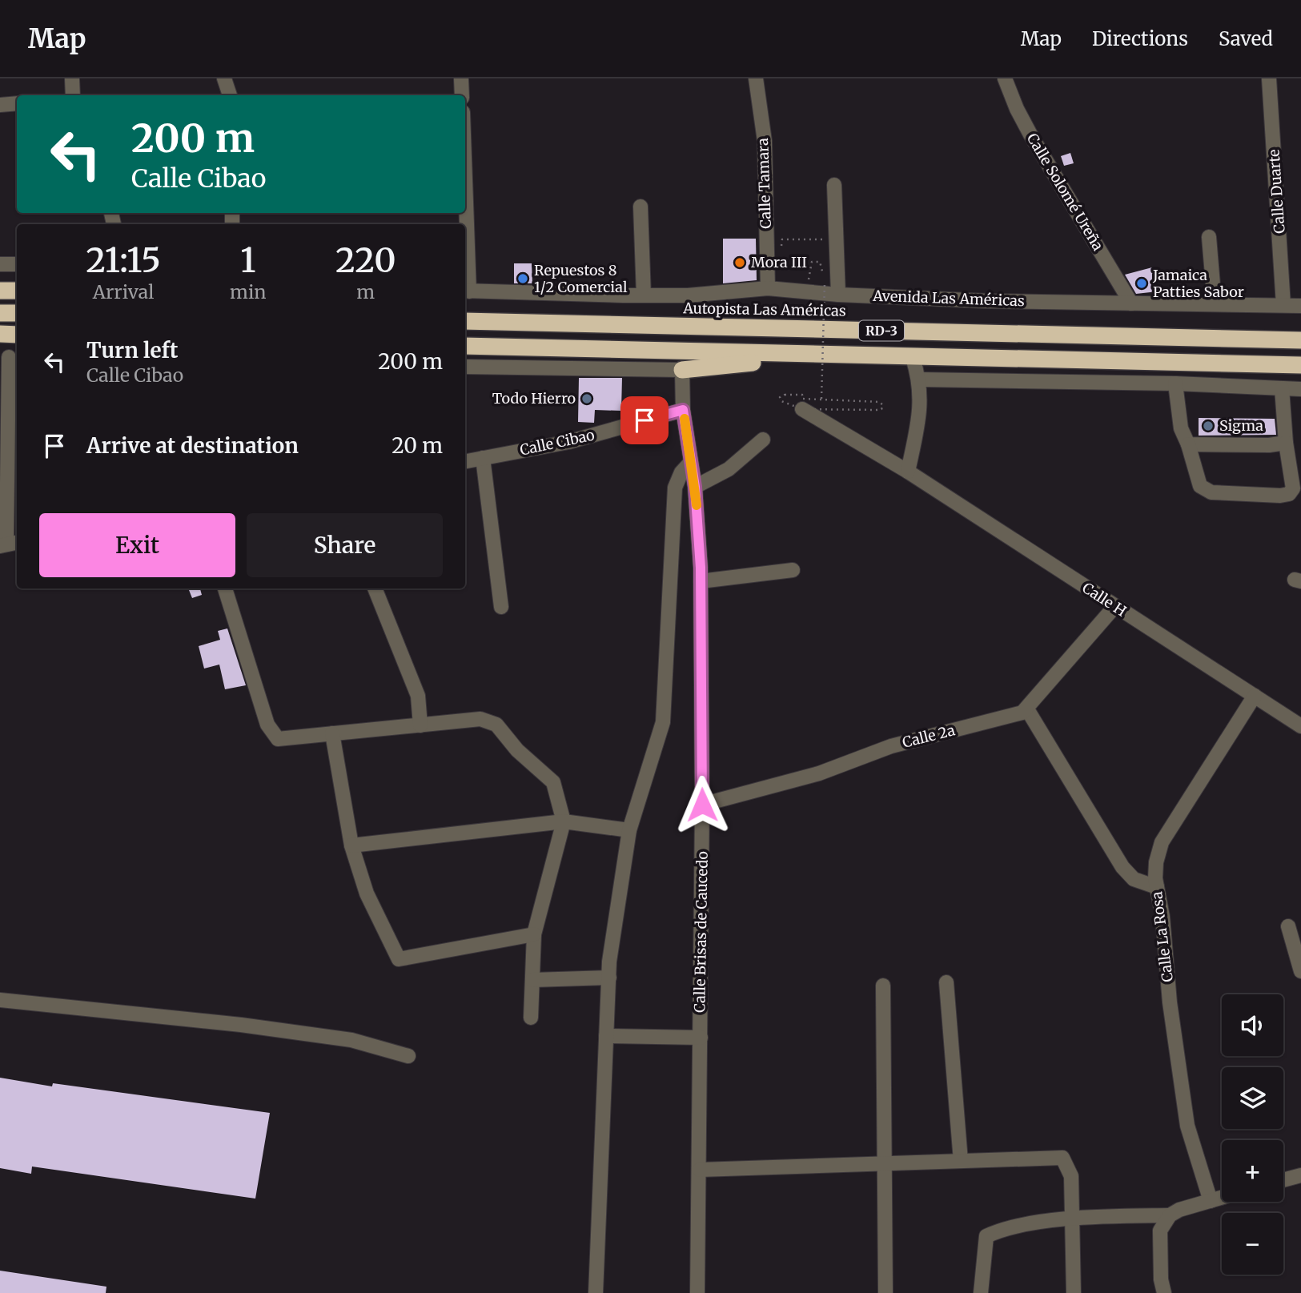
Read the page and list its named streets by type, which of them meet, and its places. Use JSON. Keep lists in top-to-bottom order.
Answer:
{
  "streets": {
    "highway": ["Autopista Las Américas", "RD-3"],
    "street": [
      "Calle Tamara",
      "Calle Duarte",
      "Calle Solomé Ureña",
      "Avenida Las Américas",
      "Calle Cibao",
      "Calle H",
      "Calle 2a",
      "Calle Brisas de Caucedo",
      "Calle La Rosa"
    ]
  },
  "crossings": [
    ["Calle Tamara", "Avenida Las Américas"],
    ["Calle Duarte", "Avenida Las Américas"],
    ["Calle Solomé Ureña", "Avenida Las Américas"],
    ["Calle Cibao", "Calle Brisas de Caucedo"],
    ["Calle H", "Calle 2a"],
    ["Calle H", "Calle La Rosa"],
    ["Calle 2a", "Calle Brisas de Caucedo"]
  ],
  "places": [
    "Mora III",
    "Repuestos 8 1/2 Comercial",
    "Jamaica Patties Sabor",
    "Todo Hierro",
    "Sigma"
  ],
  "page": {
    "header": "Map",
    "nav": ["Map", "Directions", "Saved"],
    "turn": ["200 m", "Calle Cibao"],
    "eta": [
      "21:15",
      "Arrival",
      "1",
      "min",
      "220",
      "m"
    ],
    "list": [
      {
        "name": "Turn left",
        "note": "Calle Cibao",
        "value": "200 m"
      },
      {
        "name": "Arrive at destination",
        "value": "20 m"
      }
    ],
    "buttons": ["Exit", "Share"],
    "map_buttons": ["+", "−"]
  }
}
